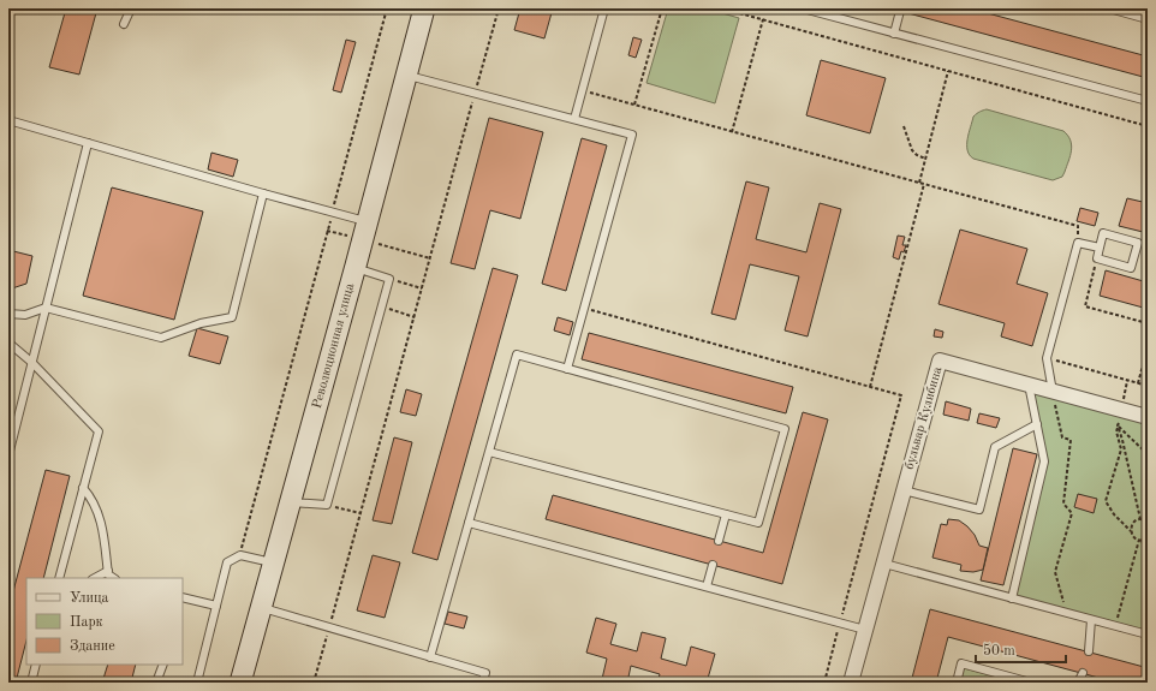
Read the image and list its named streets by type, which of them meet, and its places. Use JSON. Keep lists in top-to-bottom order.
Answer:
{
  "streets": {
    "main road": ["Революционная улица"],
    "street": ["бульвар Кулибина"]
  },
  "legend": ["Улица", "Парк", "Здание"],
  "scale_bar": "50 m"
}
